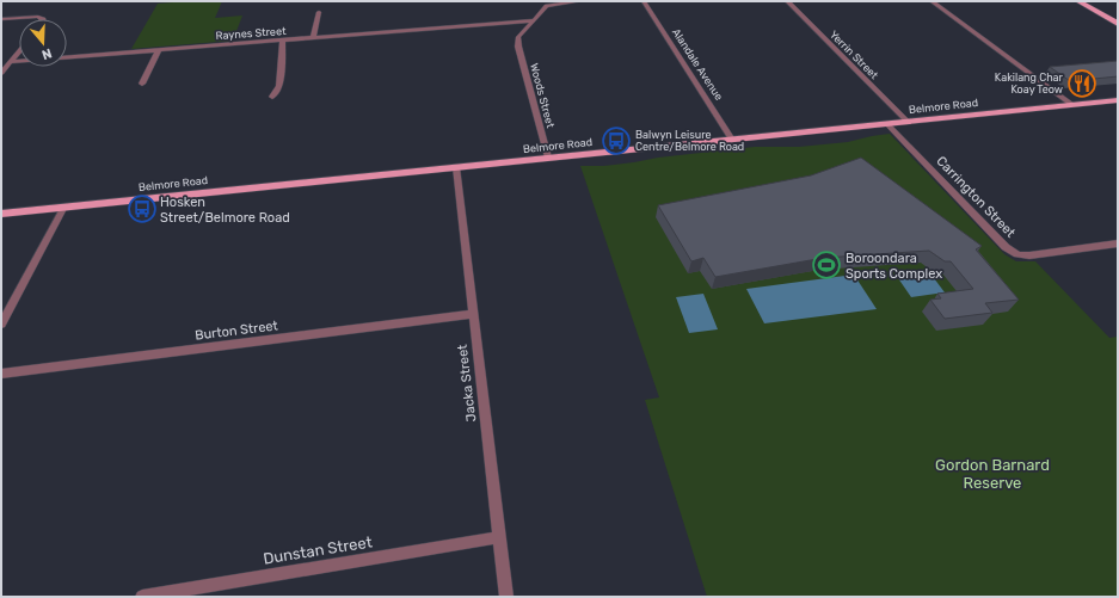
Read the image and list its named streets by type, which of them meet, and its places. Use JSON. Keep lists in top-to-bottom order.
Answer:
{
  "streets": {
    "main road": ["Belmore Road"],
    "street": [
      "Raynes Street",
      "Yerrin Street",
      "Alandale Avenue",
      "Woods Street",
      "Carrington Street",
      "Burton Street",
      "Jacka Street",
      "Dunstan Street"
    ]
  },
  "crossings": [
    ["Raynes Street", "Woods Street"],
    ["Yerrin Street", "Belmore Road"],
    ["Alandale Avenue", "Belmore Road"],
    ["Woods Street", "Belmore Road"],
    ["Belmore Road", "Carrington Street"],
    ["Belmore Road", "Jacka Street"],
    ["Burton Street", "Jacka Street"],
    ["Jacka Street", "Dunstan Street"]
  ],
  "parks": ["Gordon Barnard Reserve"],
  "places": {
    "restaurant": ["Kakilang Char Koay Teow"],
    "bus stop": ["Balwyn Leisure Centre/Belmore Road", "Hosken Street/Belmore Road"],
    "sports": ["Boroondara Sports Complex"]
  },
  "north": "bottom"
}
